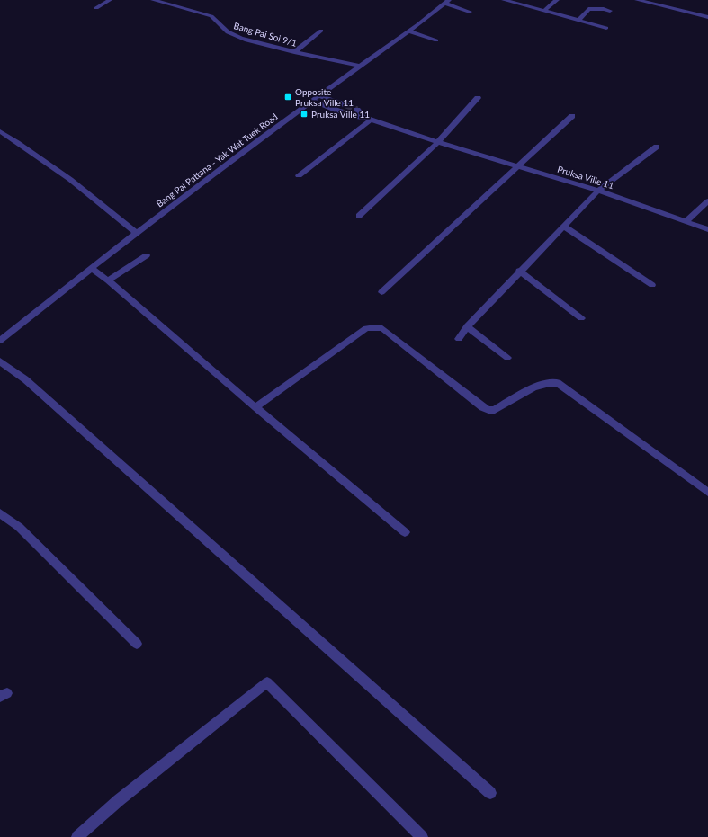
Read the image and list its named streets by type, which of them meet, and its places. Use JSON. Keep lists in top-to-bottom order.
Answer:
{
  "streets": {
    "street": ["Bang Pai Soi 9/1", "Bang Pai Pattana - Yak Wat Tuek Road", "Pruksa Ville 11"]
  },
  "crossings": [
    ["Bang Pai Soi 9/1", "Bang Pai Pattana - Yak Wat Tuek Road"]
  ],
  "places": {
    "transit": ["Opposite Pruksa Ville 11", "Pruksa Ville 11"]
  }
}
